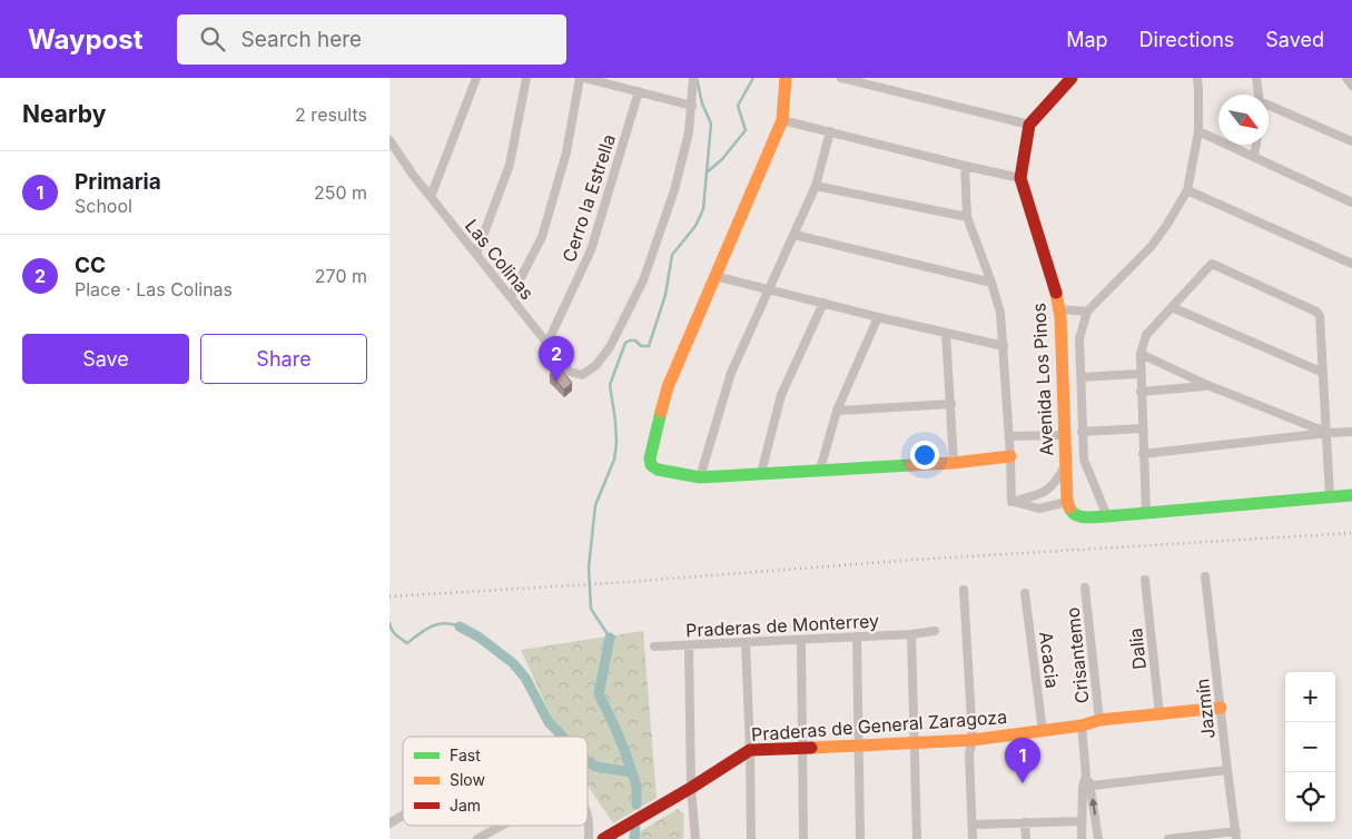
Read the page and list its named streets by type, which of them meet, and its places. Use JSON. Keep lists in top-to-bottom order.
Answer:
{
  "streets": {
    "street": [
      "Cerro la Estrella",
      "Las Colinas",
      "Avenida Los Pinos",
      "Praderas de Monterrey",
      "Dalia",
      "Crisantemo",
      "Acacia",
      "Jazmín",
      "Praderas de General Zaragoza"
    ]
  },
  "crossings": [
    ["Cerro la Estrella", "Las Colinas"],
    ["Dalia", "Praderas de General Zaragoza"],
    ["Crisantemo", "Praderas de General Zaragoza"],
    ["Acacia", "Praderas de General Zaragoza"],
    ["Jazmín", "Praderas de General Zaragoza"]
  ],
  "legend": ["Fast", "Slow", "Jam"],
  "north": "bottom right",
  "page": {
    "header": "Waypost",
    "search": "Search here",
    "nav": ["Map", "Directions", "Saved"],
    "heading": ["Nearby", "2 results"],
    "list": [
      {
        "mark": "1",
        "name": "Primaria",
        "note": "School",
        "value": "250 m"
      },
      {
        "mark": "2",
        "name": "CC",
        "note": "Place · Las Colinas",
        "value": "270 m"
      }
    ],
    "buttons": ["Save", "Share"],
    "pins": ["2", "1"],
    "map_buttons": ["+", "−"]
  }
}
